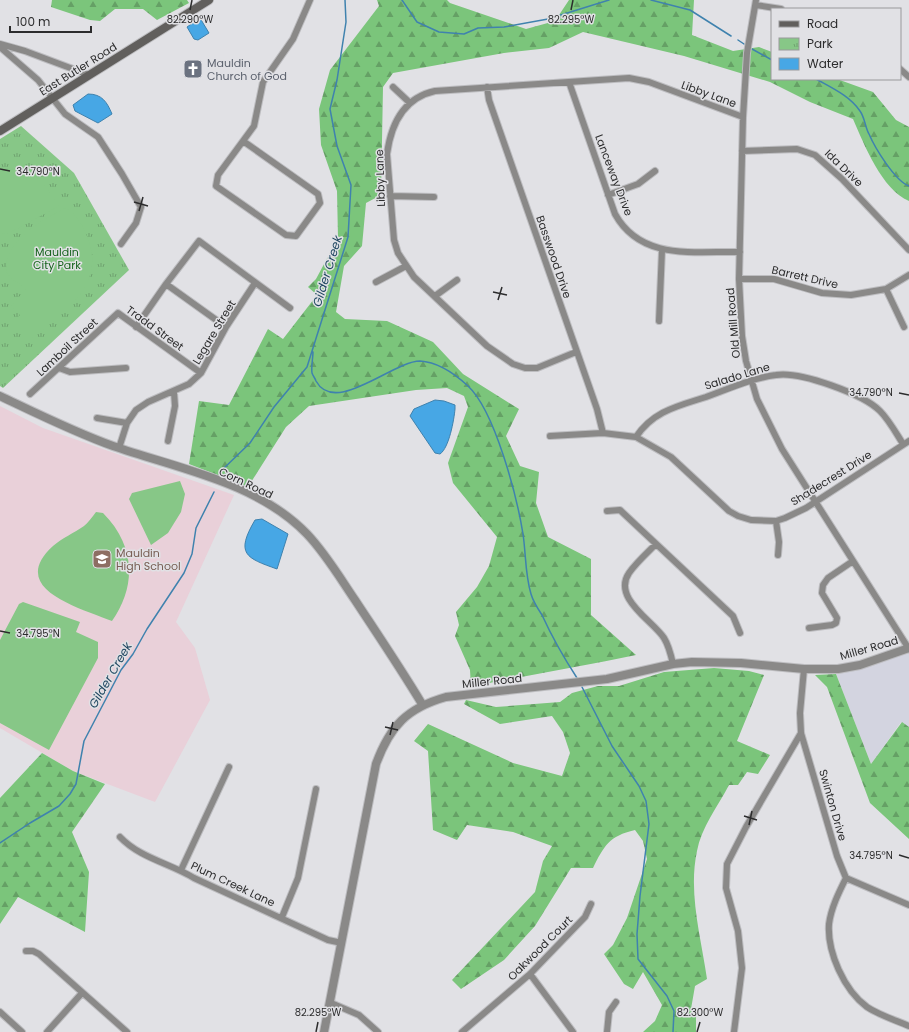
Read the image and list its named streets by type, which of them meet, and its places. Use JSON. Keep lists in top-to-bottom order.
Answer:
{
  "streets": {
    "main road": ["East Butler Road"],
    "street": [
      "Libby Lane",
      "Ida Drive",
      "Lanceway Drive",
      "Basswood Drive",
      "Barrett Drive",
      "Old Mill Road",
      "Tradd Street",
      "Legare Street",
      "Lamboil Street",
      "Salado Lane",
      "Shadecrest Drive",
      "Corn Road",
      "Miller Road",
      "Swinton Drive",
      "Plum Creek Lane",
      "Oakwood Court"
    ]
  },
  "crossings": [
    ["Libby Lane", "Lanceway Drive"],
    ["Libby Lane", "Basswood Drive"],
    ["Libby Lane", "Old Mill Road"],
    ["Ida Drive", "Old Mill Road"],
    ["Lanceway Drive", "Old Mill Road"],
    ["Basswood Drive", "Shadecrest Drive"],
    ["Barrett Drive", "Old Mill Road"],
    ["Old Mill Road", "Salado Lane"],
    ["Old Mill Road", "Shadecrest Drive"],
    ["Old Mill Road", "Miller Road"],
    ["Tradd Street", "Legare Street"],
    ["Tradd Street", "Lamboil Street"],
    ["Legare Street", "Corn Road"],
    ["Salado Lane", "Shadecrest Drive"],
    ["Corn Road", "Miller Road"],
    ["Miller Road", "Swinton Drive"],
    ["Miller Road", "Plum Creek Lane"]
  ],
  "water": ["Gilder Creek"],
  "parks": ["Mauldin City Park"],
  "places": {
    "church": ["Mauldin Church of God"],
    "school or university": ["Mauldin High School"]
  },
  "legend": ["Road", "Park", "Water"],
  "scale_bar": "100 m",
  "coordinates": [
    "82.290°W",
    "82.295°W",
    "34.790°N",
    "34.795°N",
    "82.300°W"
  ]
}
